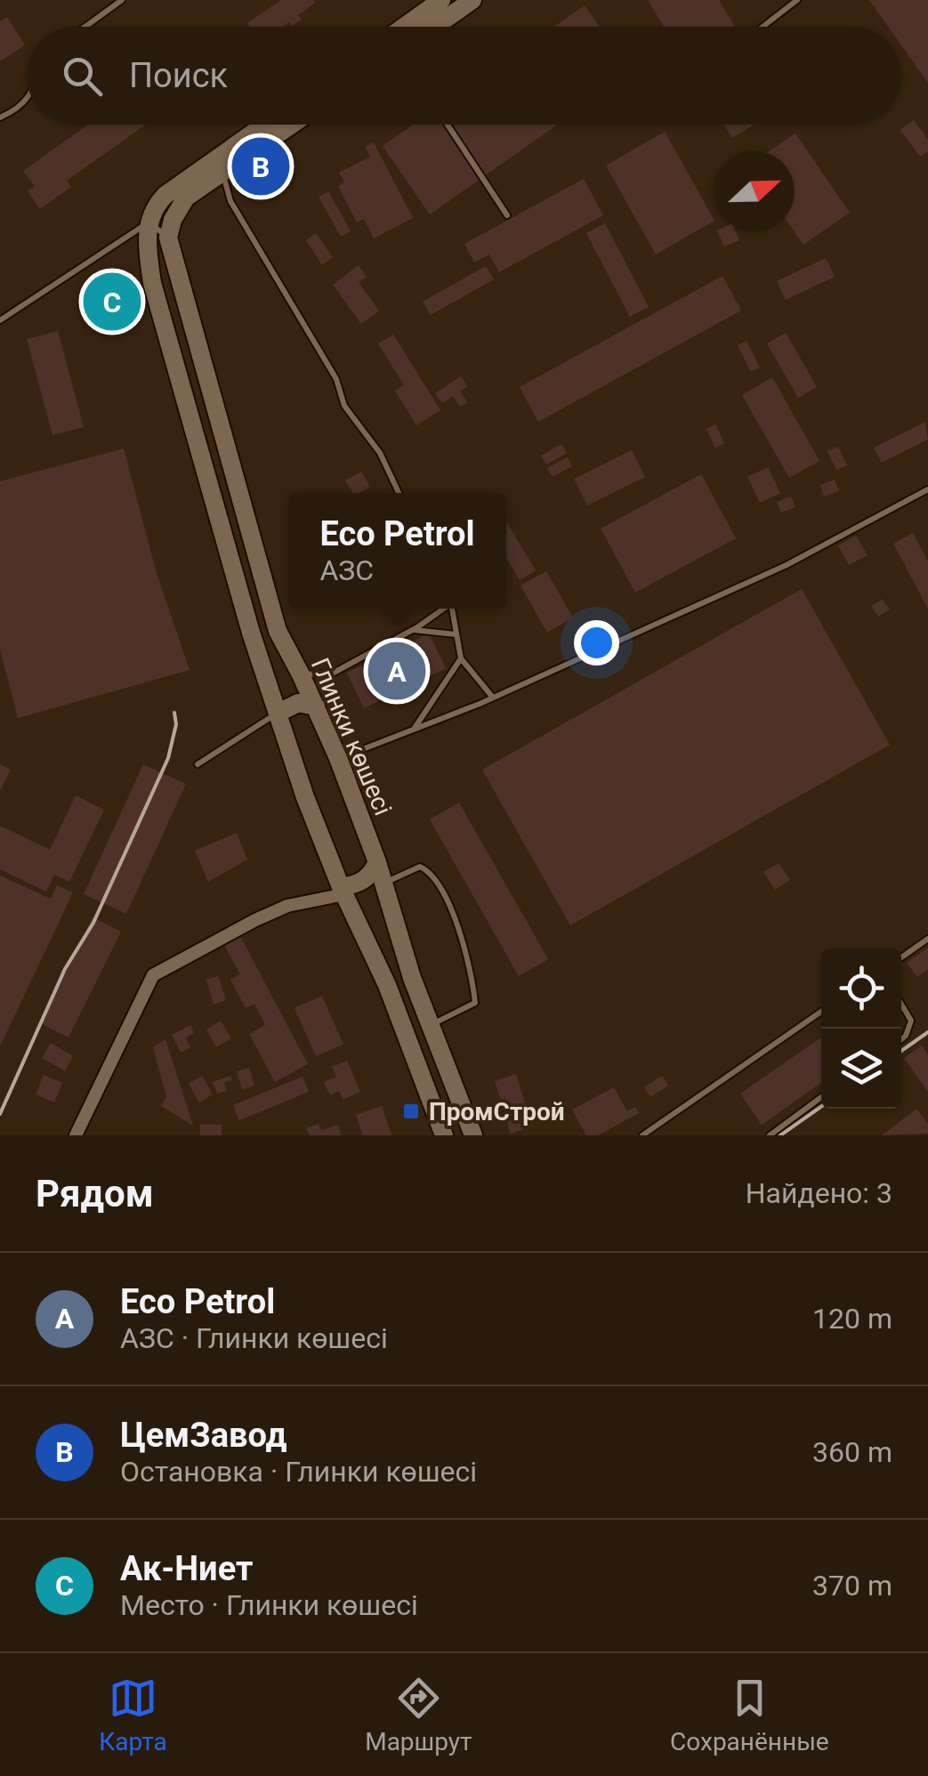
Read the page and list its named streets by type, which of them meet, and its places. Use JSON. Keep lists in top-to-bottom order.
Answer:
{
  "streets": {
    "main road": ["Глинки көшесі"]
  },
  "places": {
    "transit": ["ПромСтрой"]
  },
  "north": "right",
  "page": {
    "search": "Поиск",
    "pins": ["B", "C", "A"],
    "popup": ["Eco Petrol", "АЗС"],
    "heading": ["Рядом", "Найдено: 3"],
    "list": [
      {
        "mark": "A",
        "name": "Eco Petrol",
        "note": "АЗС · Глинки көшесі",
        "value": "120 m"
      },
      {
        "mark": "B",
        "name": "ЦемЗавод",
        "note": "Остановка · Глинки көшесі",
        "value": "360 m"
      },
      {
        "mark": "C",
        "name": "Ак-Ниет",
        "note": "Место · Глинки көшесі",
        "value": "370 m"
      }
    ],
    "nav": ["Карта", "Маршрут", "Сохранённые"]
  }
}
